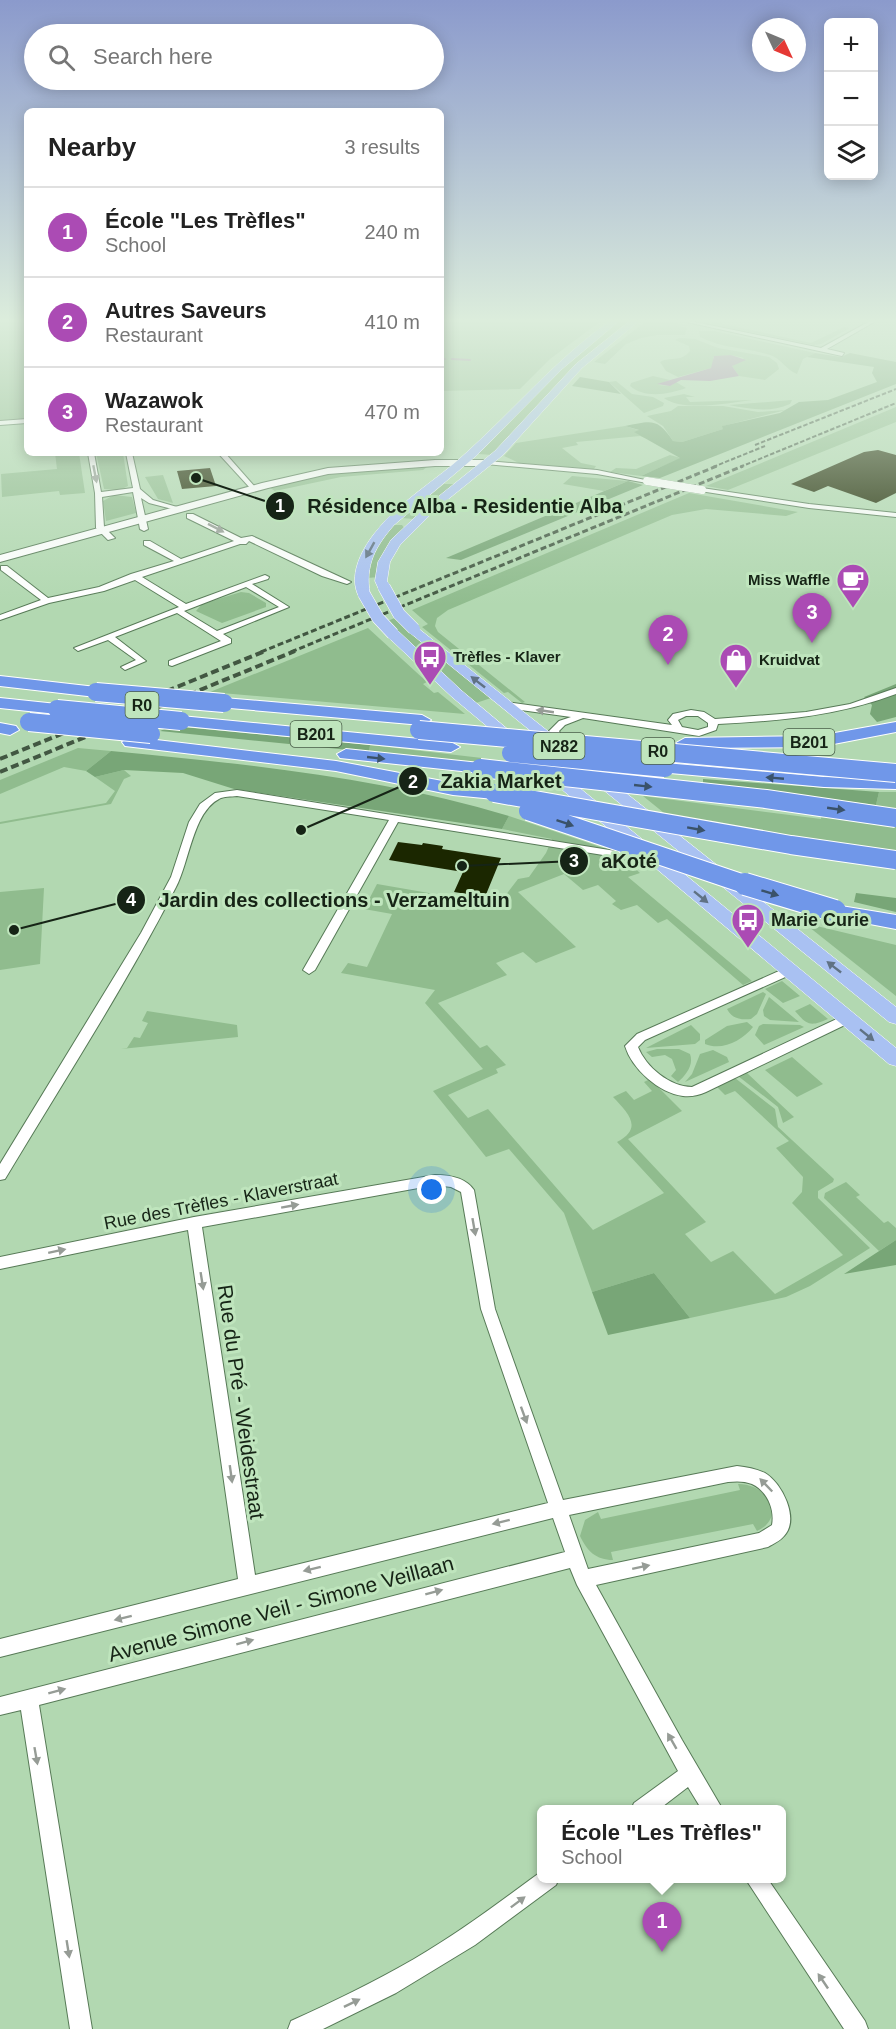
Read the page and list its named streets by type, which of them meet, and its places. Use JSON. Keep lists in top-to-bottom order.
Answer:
{
  "streets": {
    "highway": ["R0", "B201"],
    "main road": ["N282"],
    "street": ["Rue des Trèfles - Klaverstraat", "Rue du Pré - Weidestraat", "Avenue Simone Veil - Simone Veillaan"]
  },
  "crossings": [
    ["Rue des Trèfles - Klaverstraat", "Rue du Pré - Weidestraat"],
    ["Rue des Trèfles - Klaverstraat", "Avenue Simone Veil - Simone Veillaan"],
    ["Rue du Pré - Weidestraat", "Avenue Simone Veil - Simone Veillaan"]
  ],
  "one_way": ["Rue du Pré - Weidestraat"],
  "places": {
    "other": [
      "Résidence Alba - Residentie Alba",
      "Zakia Market",
      "aKoté",
      "Jardin des collections - Verzameltuin"
    ],
    "cafe": ["Miss Waffle"],
    "bus stop": ["Trèfles - Klaver", "Marie Curie"],
    "shop": ["Kruidvat"]
  },
  "north": "bottom right",
  "page": {
    "map_buttons": ["+", "−"],
    "search": "Search here",
    "heading": ["Nearby", "3 results"],
    "list": [
      {
        "mark": "1",
        "name": "École \"Les Trèfles\"",
        "note": "School",
        "value": "240 m"
      },
      {
        "mark": "2",
        "name": "Autres Saveurs",
        "note": "Restaurant",
        "value": "410 m"
      },
      {
        "mark": "3",
        "name": "Wazawok",
        "note": "Restaurant",
        "value": "470 m"
      }
    ],
    "pins": ["3", "2", "1"],
    "popup": ["École \"Les Trèfles\"", "School"]
  }
}
